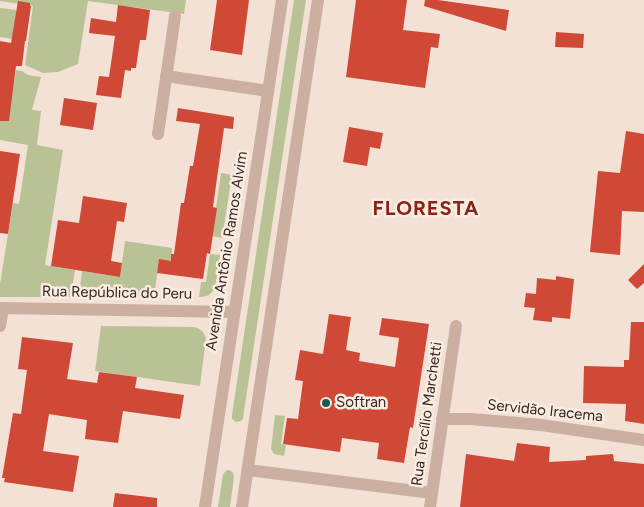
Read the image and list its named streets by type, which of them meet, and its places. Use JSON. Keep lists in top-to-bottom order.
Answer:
{
  "streets": {
    "street": [
      "Avenida Antônio Ramos Alvim",
      "Rua República do Peru",
      "Servidão Iracema",
      "Rua Tercílio Marchetti"
    ]
  },
  "crossings": [
    ["Avenida Antônio Ramos Alvim", "Rua República do Peru"],
    ["Servidão Iracema", "Rua Tercílio Marchetti"]
  ],
  "districts": ["FLORESTA"],
  "places": ["Softran"]
}
